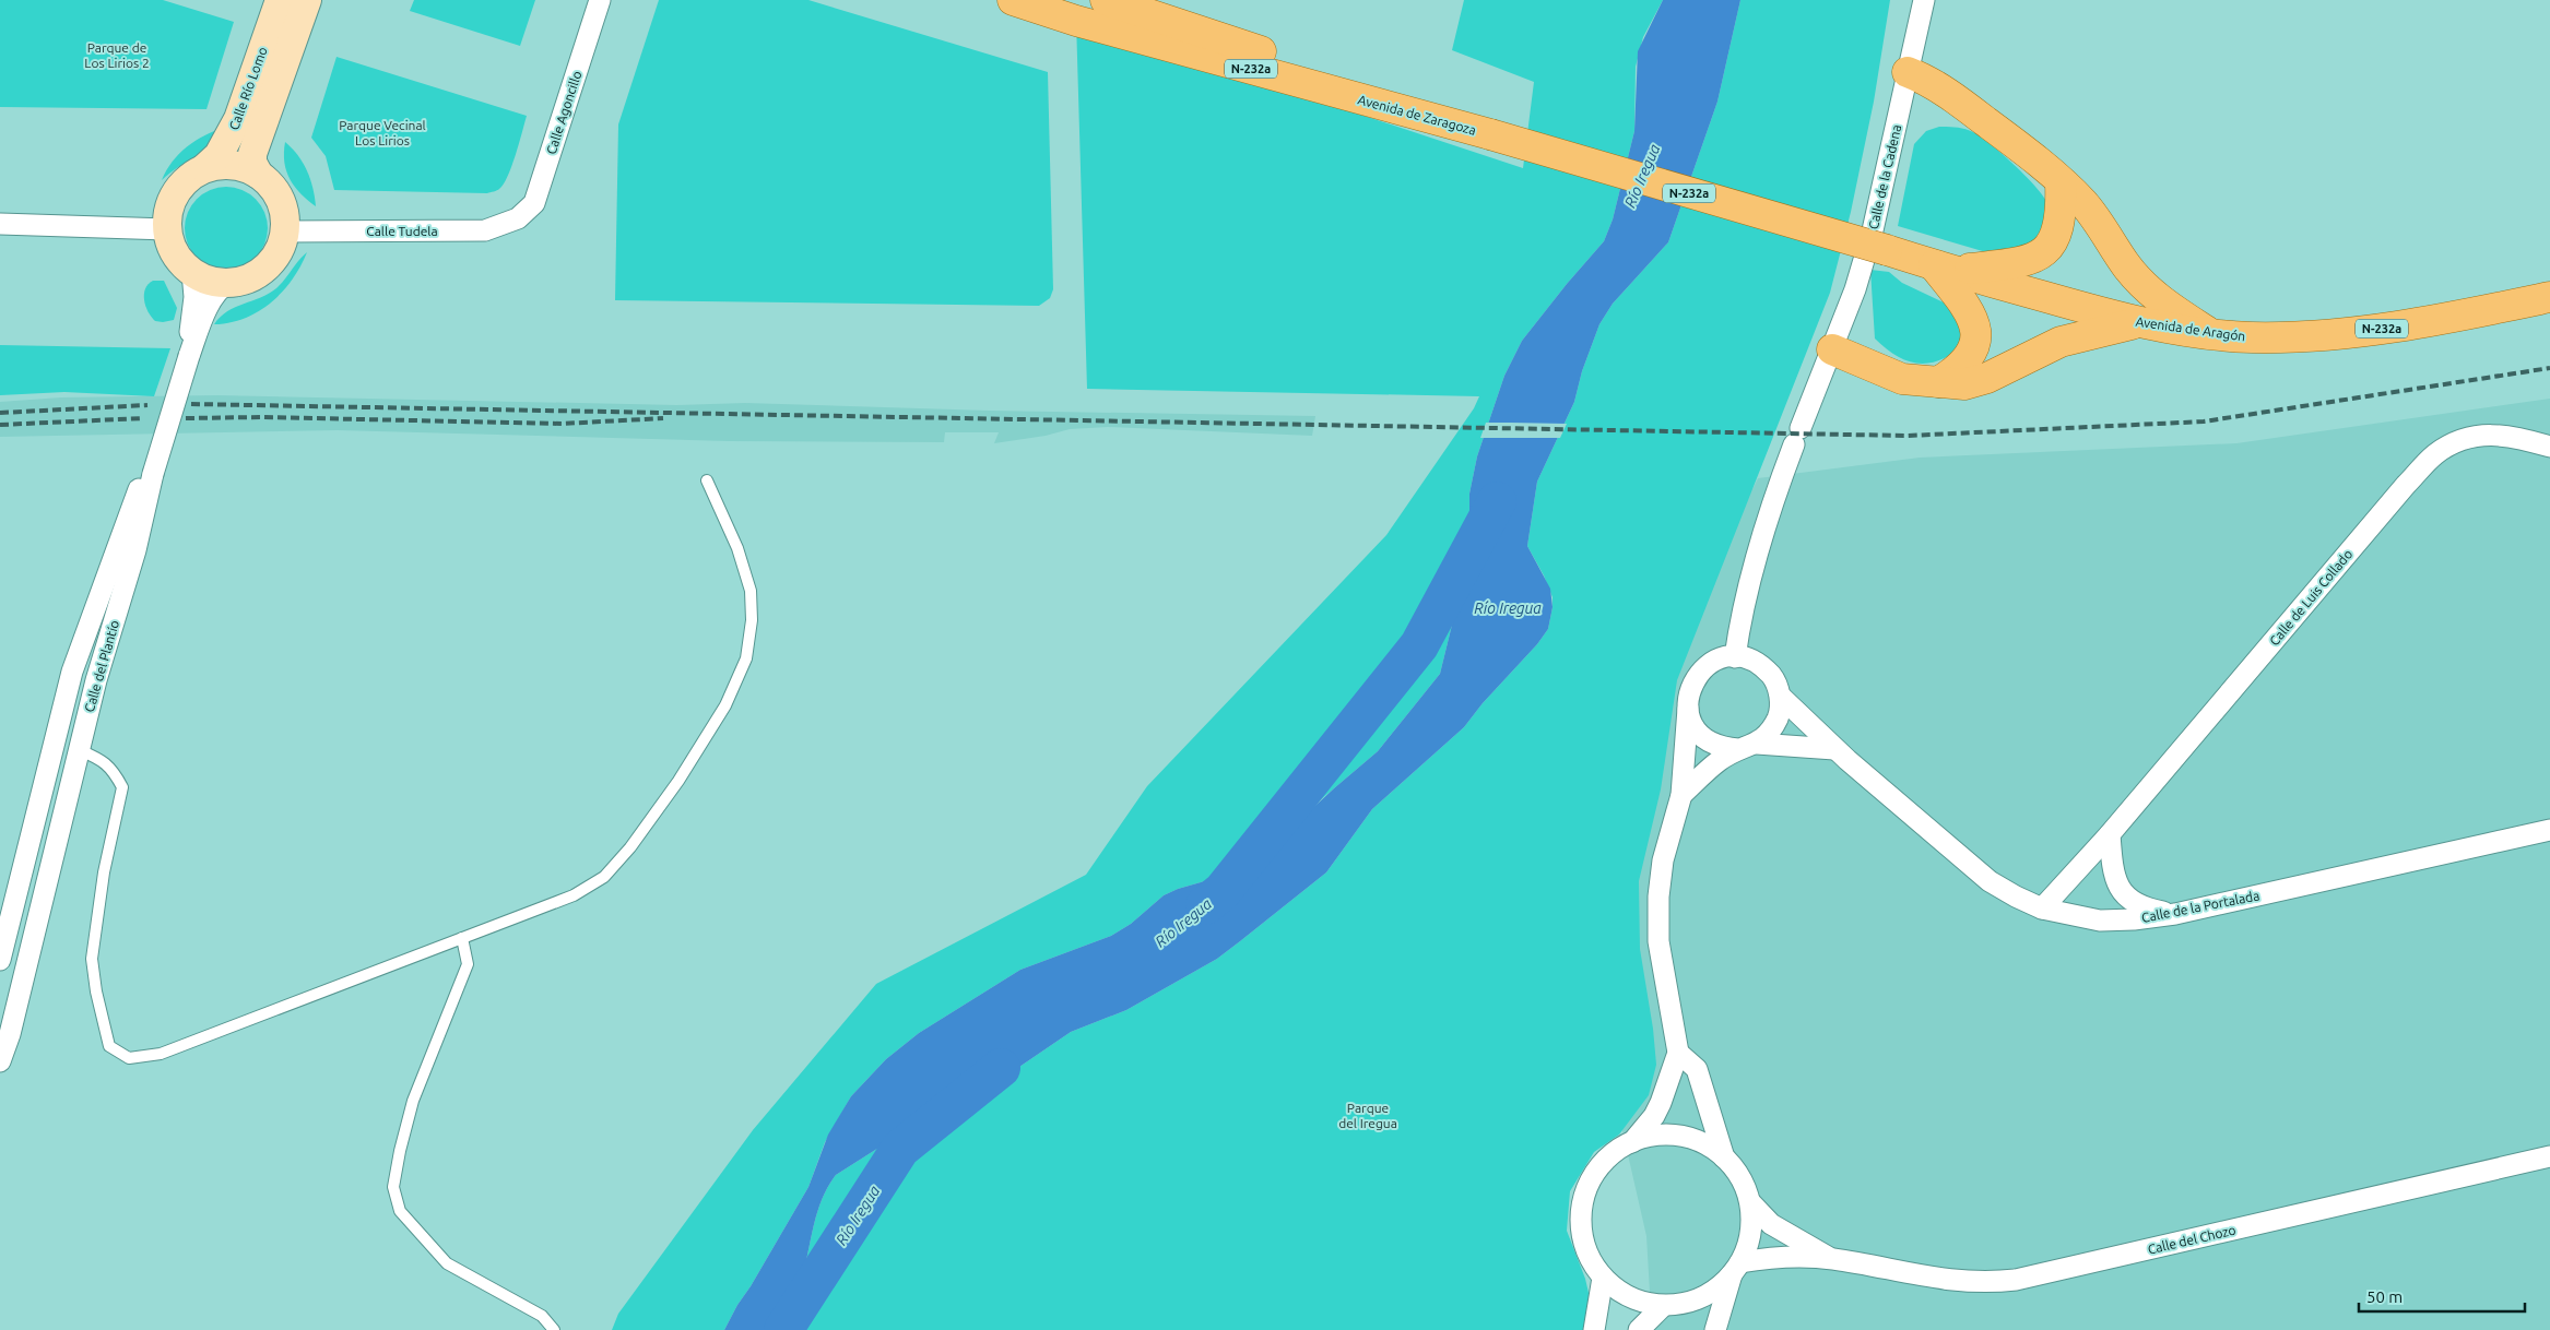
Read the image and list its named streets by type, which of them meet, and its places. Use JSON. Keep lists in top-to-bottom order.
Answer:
{
  "streets": {
    "main road": [
      "N-232a",
      "Calle Río Lomo",
      "Avenida de Zaragoza",
      "Avenida de Aragón"
    ],
    "street": [
      "Calle Agoncillo",
      "Calle de la Cadena",
      "Calle Tudela",
      "Calle de Luis Collado",
      "Calle del Plantío",
      "Calle de la Portalada",
      "Calle del Chozo"
    ]
  },
  "crossings": [
    ["N-232a", "Avenida de Zaragoza"],
    ["N-232a", "Avenida de Aragón"],
    ["Calle Río Lomo", "Calle Tudela"],
    ["Calle Río Lomo", "Calle del Plantío"],
    ["Calle Agoncillo", "Calle Tudela"],
    ["Calle de la Cadena", "Calle de la Portalada"],
    ["Calle Tudela", "Calle del Plantío"],
    ["Calle de Luis Collado", "Calle de la Portalada"]
  ],
  "water": ["Río Iregua"],
  "parks": ["Parque de Los Lirios 2", "Parque Vecinal Los Lirios", "Parque del Iregua"],
  "scale_bar": "50 m"
}
